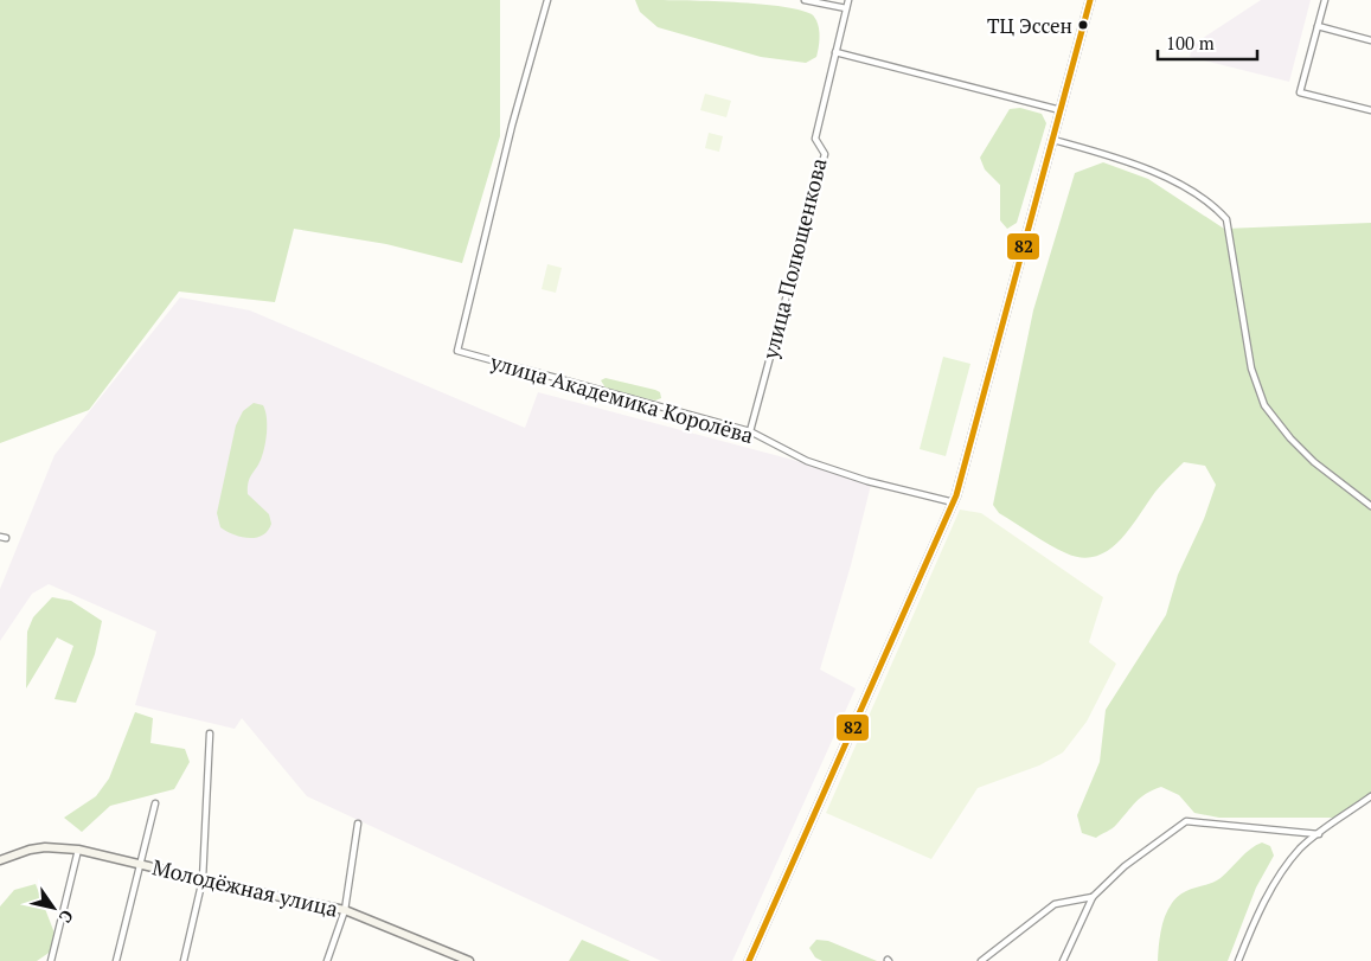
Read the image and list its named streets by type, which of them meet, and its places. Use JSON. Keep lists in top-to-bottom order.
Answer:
{
  "streets": {
    "main road": ["Молодёжная улица"],
    "street": ["улица Полющенкова", "улица Академика Королёва"]
  },
  "crossings": [
    ["улица Полющенкова", "улица Академика Королёва"]
  ],
  "places": ["ТЦ Эссен"],
  "lines": ["transit line 82"],
  "scale_bar": "100 m",
  "north": "bottom right"
}
